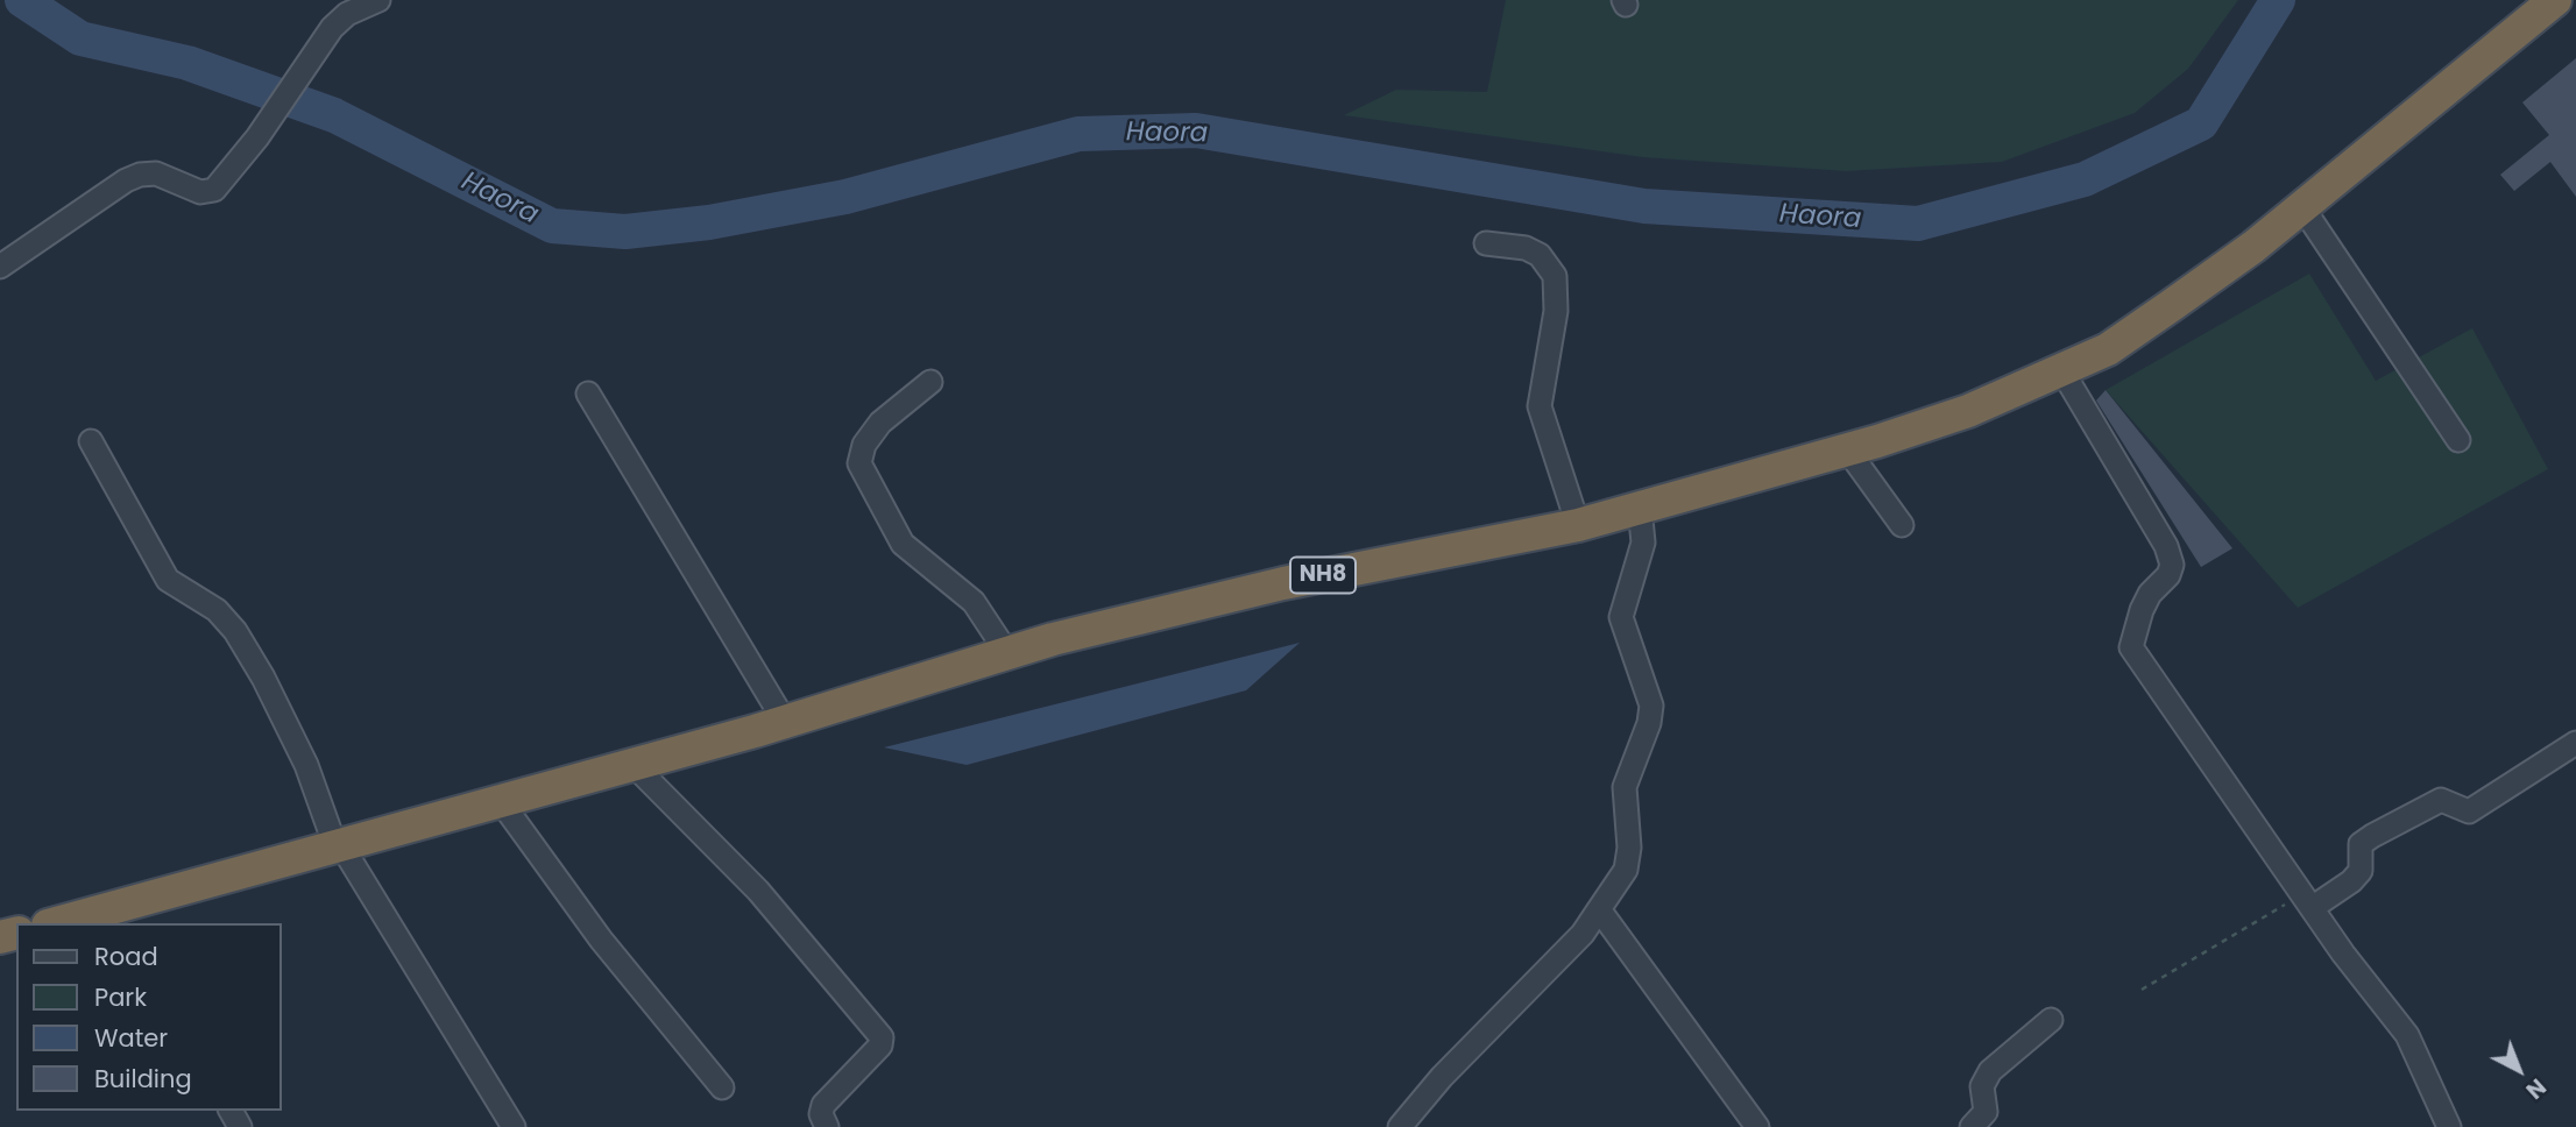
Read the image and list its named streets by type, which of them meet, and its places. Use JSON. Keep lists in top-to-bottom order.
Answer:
{
  "streets": {
    "highway": ["NH8"]
  },
  "water": ["Haora"],
  "legend": [
    "Road",
    "Park",
    "Water",
    "Building"
  ],
  "north": "bottom right"
}
